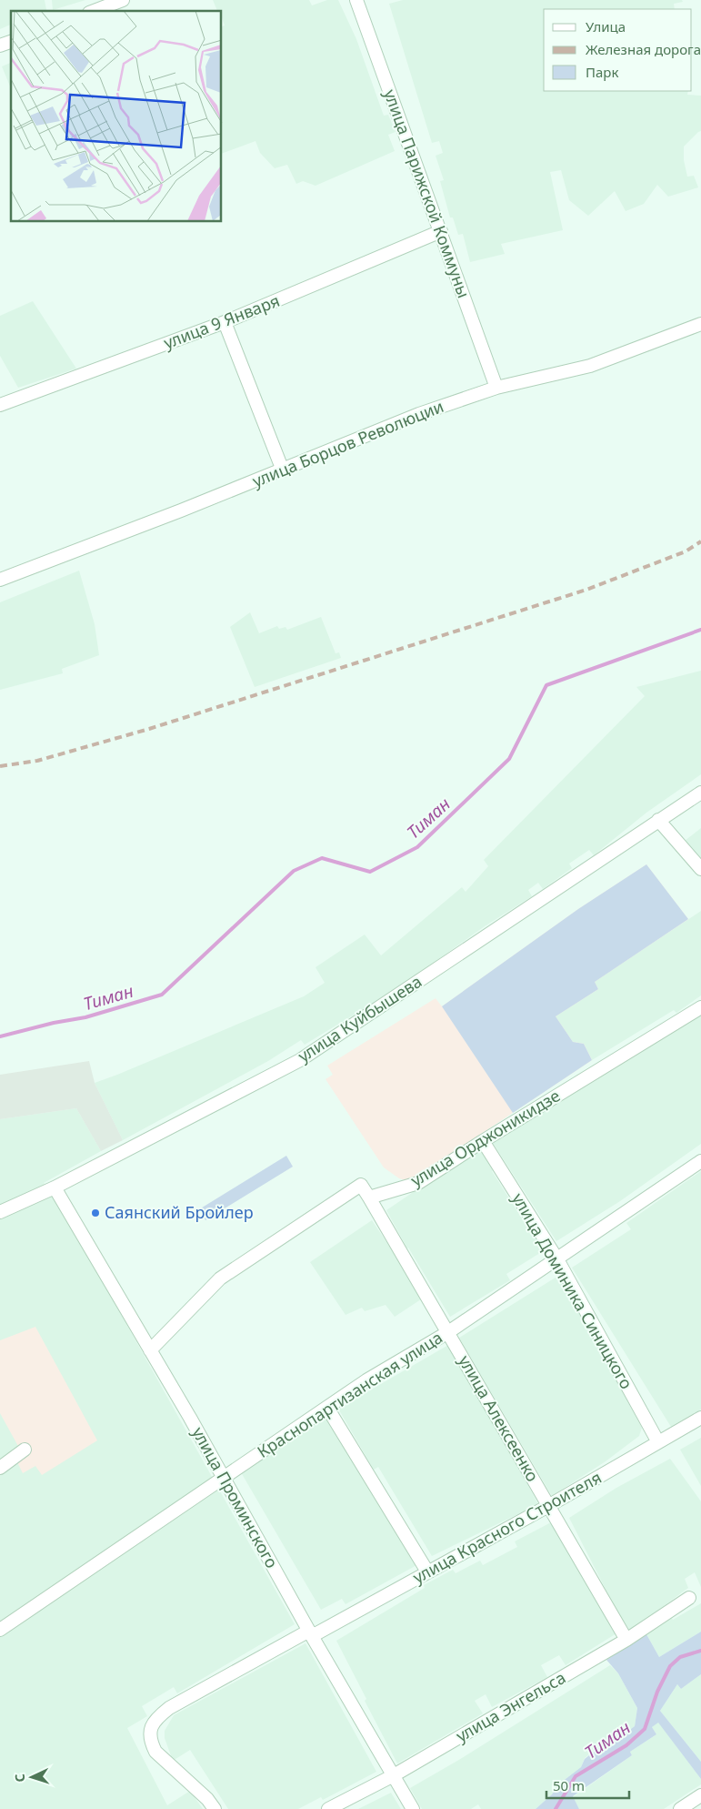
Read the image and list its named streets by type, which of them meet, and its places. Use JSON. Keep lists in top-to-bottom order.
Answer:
{
  "streets": {
    "street": [
      "улица Парижской Коммуны",
      "улица 9 Января",
      "улица Борцов Революции",
      "улица Куйбышева",
      "улица Орджоникидзе",
      "улица Доминика Синицкого",
      "Краснопартизанская улица",
      "улица Алексеенко",
      "улица Проминского",
      "улица Красного Строителя",
      "улица Энгельса"
    ]
  },
  "crossings": [
    ["улица Парижской Коммуны", "улица 9 Января"],
    ["улица Парижской Коммуны", "улица Борцов Революции"],
    ["улица Куйбышева", "улица Проминского"],
    ["улица Орджоникидзе", "улица Доминика Синицкого"],
    ["улица Орджоникидзе", "улица Алексеенко"],
    ["улица Доминика Синицкого", "Краснопартизанская улица"],
    ["улица Доминика Синицкого", "улица Красного Строителя"],
    ["Краснопартизанская улица", "улица Алексеенко"],
    ["Краснопартизанская улица", "улица Проминского"],
    ["улица Алексеенко", "улица Красного Строителя"],
    ["улица Алексеенко", "улица Энгельса"],
    ["улица Проминского", "улица Красного Строителя"],
    ["улица Проминского", "улица Энгельса"]
  ],
  "water": ["Тиман"],
  "places": ["Саянский Бройлер"],
  "legend": ["Улица", "Железная дорога", "Парк"],
  "scale_bar": "50 m",
  "north": "left"
}
